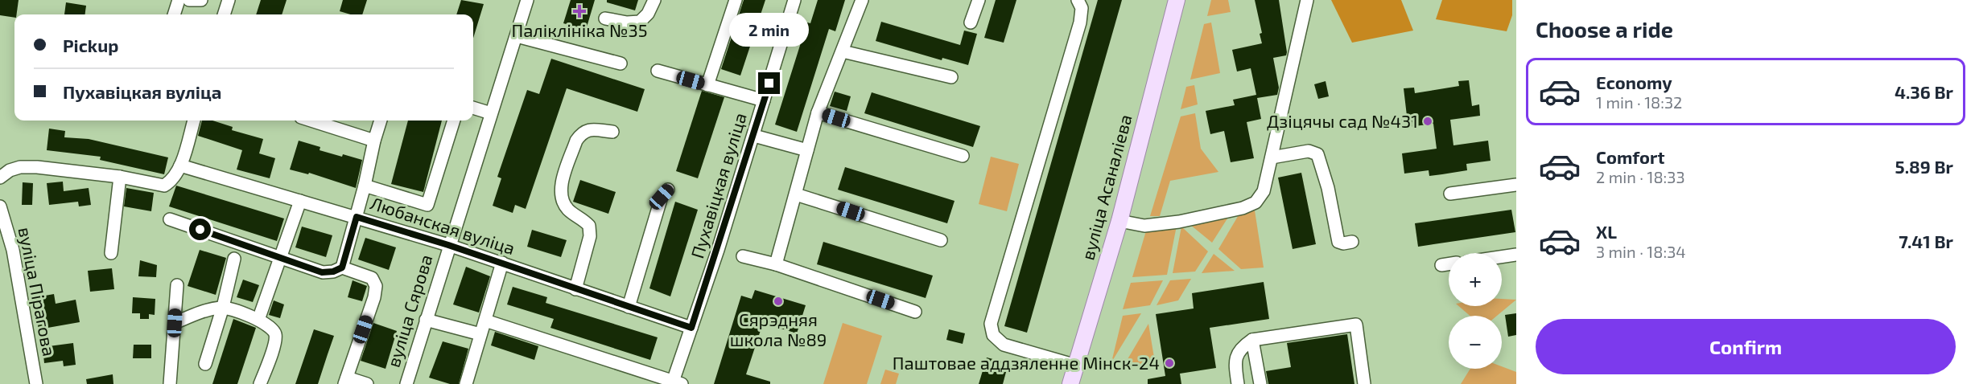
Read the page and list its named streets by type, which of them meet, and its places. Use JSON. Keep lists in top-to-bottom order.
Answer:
{
  "streets": {
    "main road": ["вуліца Асаналіева"],
    "street": [
      "Пухавіцкая вуліца",
      "Любанская вуліца",
      "вуліца Пірагова",
      "вуліца Сярова"
    ]
  },
  "crossings": [
    ["Пухавіцкая вуліца", "Любанская вуліца"],
    ["Любанская вуліца", "вуліца Сярова"]
  ],
  "places": {
    "health": ["Паліклініка №35"],
    "other": ["Дзіцячы сад №431", "Сярэдняя школа №89", "Паштовае аддзяленне Мінск-24"]
  },
  "page": {
    "heading": "Choose a ride",
    "bubble": "2 min",
    "banner": ["Pickup", "Пухавіцкая вуліца"],
    "list": [
      {
        "name": "Economy",
        "note": "1 min · 18:32",
        "value": "4.36 Br"
      },
      {
        "name": "Comfort",
        "note": "2 min · 18:33",
        "value": "5.89 Br"
      },
      {
        "name": "XL",
        "note": "3 min · 18:34",
        "value": "7.41 Br"
      }
    ],
    "map_buttons": ["+", "−"],
    "buttons": "Confirm"
  }
}
